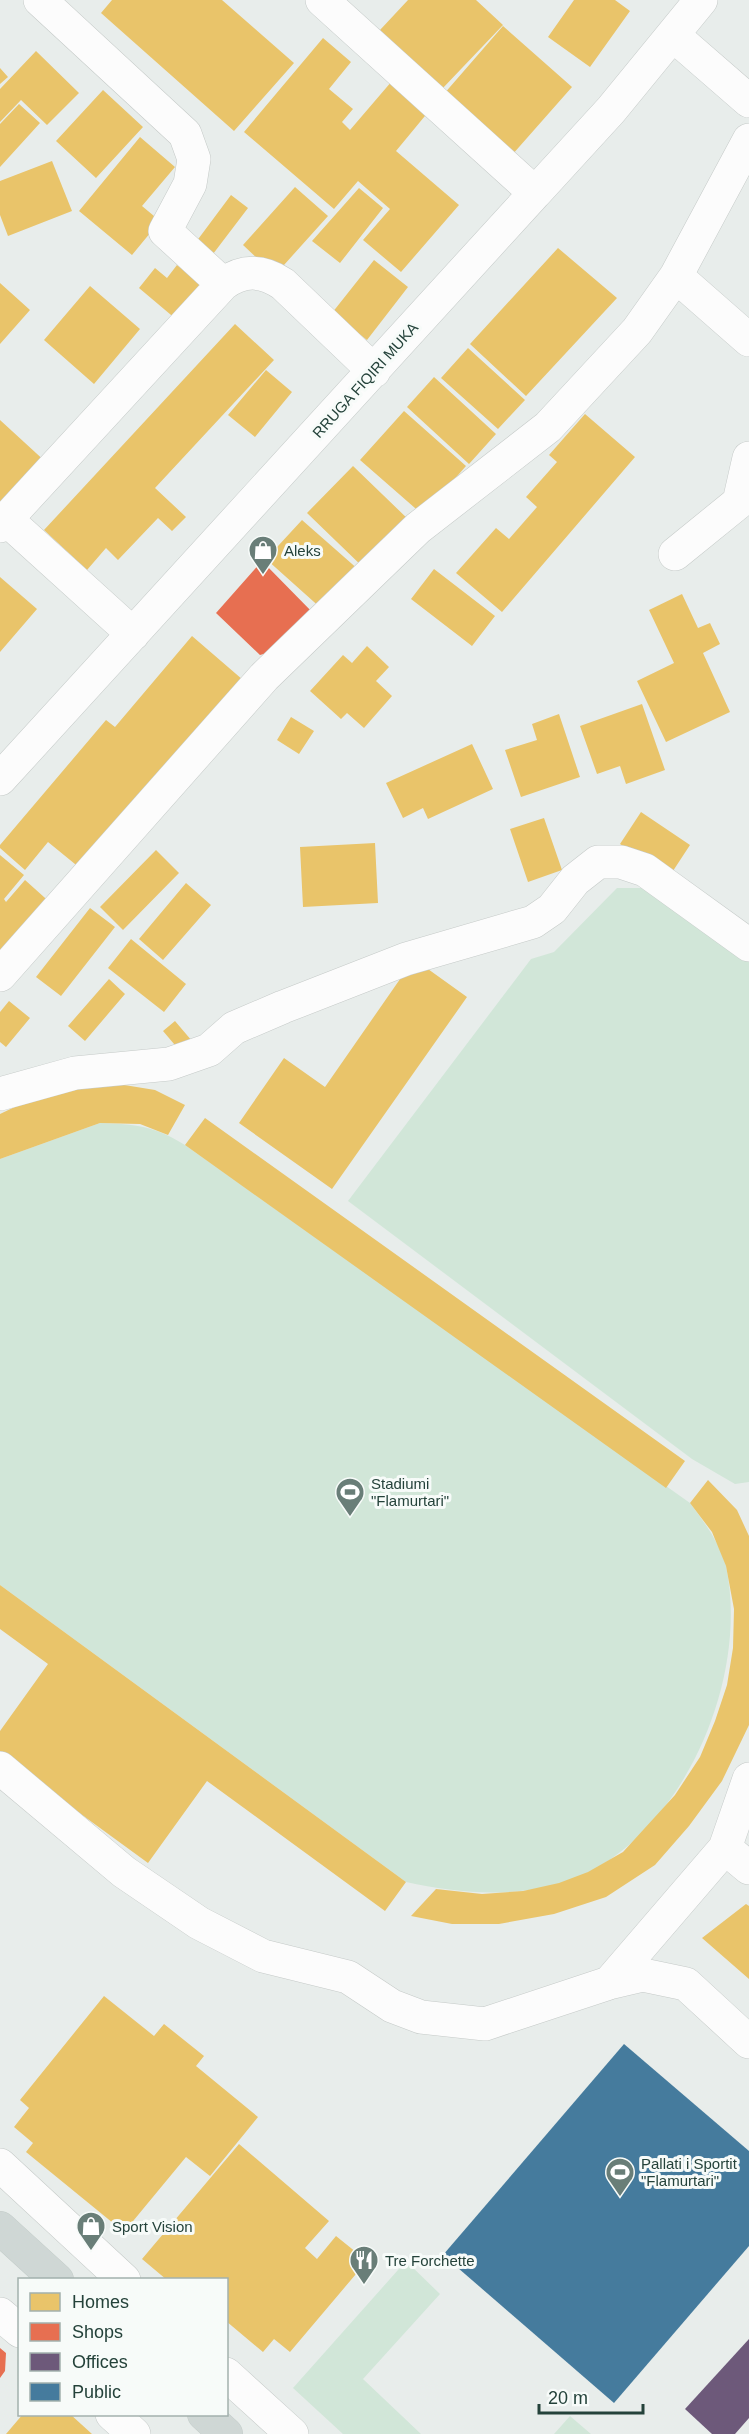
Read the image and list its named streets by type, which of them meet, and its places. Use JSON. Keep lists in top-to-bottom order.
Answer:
{
  "streets": {
    "street": ["RRUGA FIQIRI MUKA"]
  },
  "places": {
    "shop": ["Aleks", "Sport Vision"],
    "sports": ["Stadiumi \"Flamurtari\"", "Pallati i Sportit \"Flamurtari\""],
    "restaurant": ["Tre Forchette"]
  },
  "legend": [
    "Homes",
    "Shops",
    "Offices",
    "Public"
  ],
  "scale_bar": "20 m"
}
